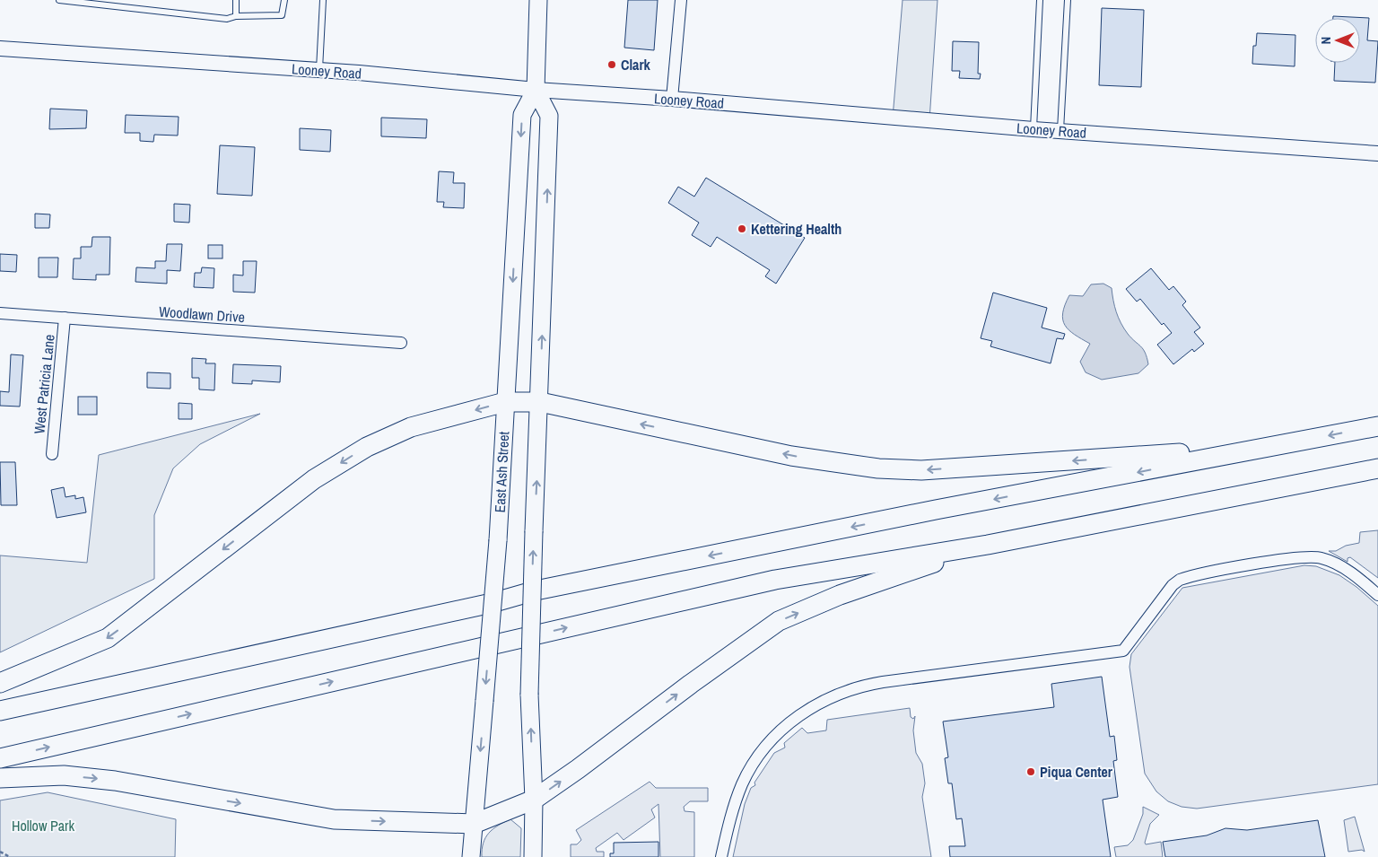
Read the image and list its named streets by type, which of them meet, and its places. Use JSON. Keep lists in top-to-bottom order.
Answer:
{
  "streets": {
    "main road": ["East Ash Street"],
    "street": ["Looney Road", "Woodlawn Drive", "West Patricia Lane"]
  },
  "crossings": [
    ["Looney Road", "East Ash Street"],
    ["Woodlawn Drive", "West Patricia Lane"]
  ],
  "parks": ["Hollow Park"],
  "places": ["Clark", "Kettering Health", "Piqua Center"],
  "north": "left"
}
